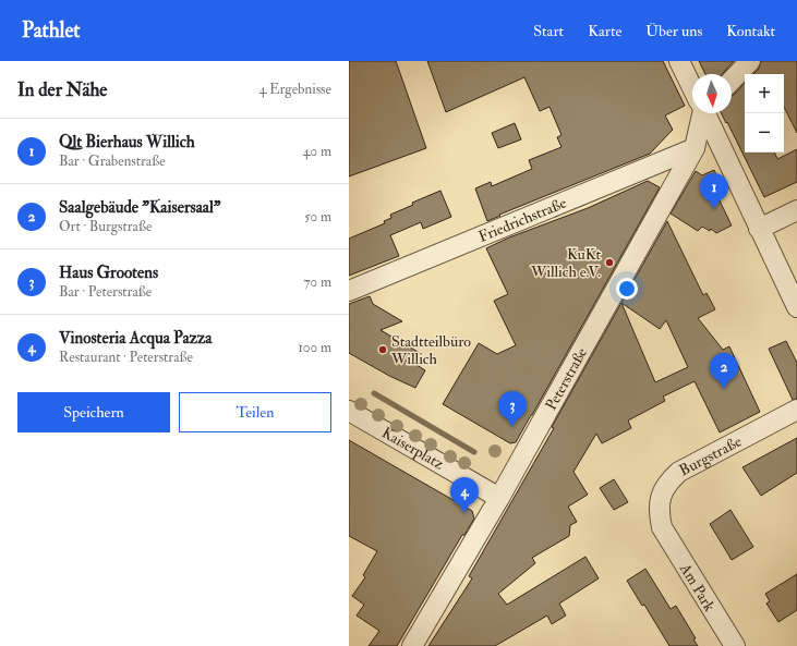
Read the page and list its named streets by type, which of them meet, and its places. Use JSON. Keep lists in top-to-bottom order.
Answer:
{
  "streets": {
    "street": [
      "Friedrichstraße",
      "Peterstraße",
      "Kaiserplatz",
      "Burgstraße",
      "Am Park"
    ]
  },
  "crossings": [
    ["Friedrichstraße", "Peterstraße"],
    ["Peterstraße", "Kaiserplatz"],
    ["Burgstraße", "Am Park"]
  ],
  "places": ["KuKt Willich e.V.", "Stadtteilbüro Willich"],
  "north": "bottom",
  "page": {
    "header": "Pathlet",
    "nav": [
      "Start",
      "Karte",
      "Über uns",
      "Kontakt"
    ],
    "heading": ["In der Nähe", "4 Ergebnisse"],
    "map_buttons": ["+", "−"],
    "list": [
      {
        "mark": "1",
        "name": "Qlt Bierhaus Willich",
        "note": "Bar · Grabenstraße",
        "value": "40 m"
      },
      {
        "mark": "2",
        "name": "Saalgebäude \"Kaisersaal\"",
        "note": "Ort · Burgstraße",
        "value": "50 m"
      },
      {
        "mark": "3",
        "name": "Haus Grootens",
        "note": "Bar · Peterstraße",
        "value": "70 m"
      },
      {
        "mark": "4",
        "name": "Vinosteria Acqua Pazza",
        "note": "Restaurant · Peterstraße",
        "value": "100 m"
      }
    ],
    "pins": [
      "1",
      "2",
      "3",
      "4"
    ],
    "buttons": ["Speichern", "Teilen"]
  }
}
